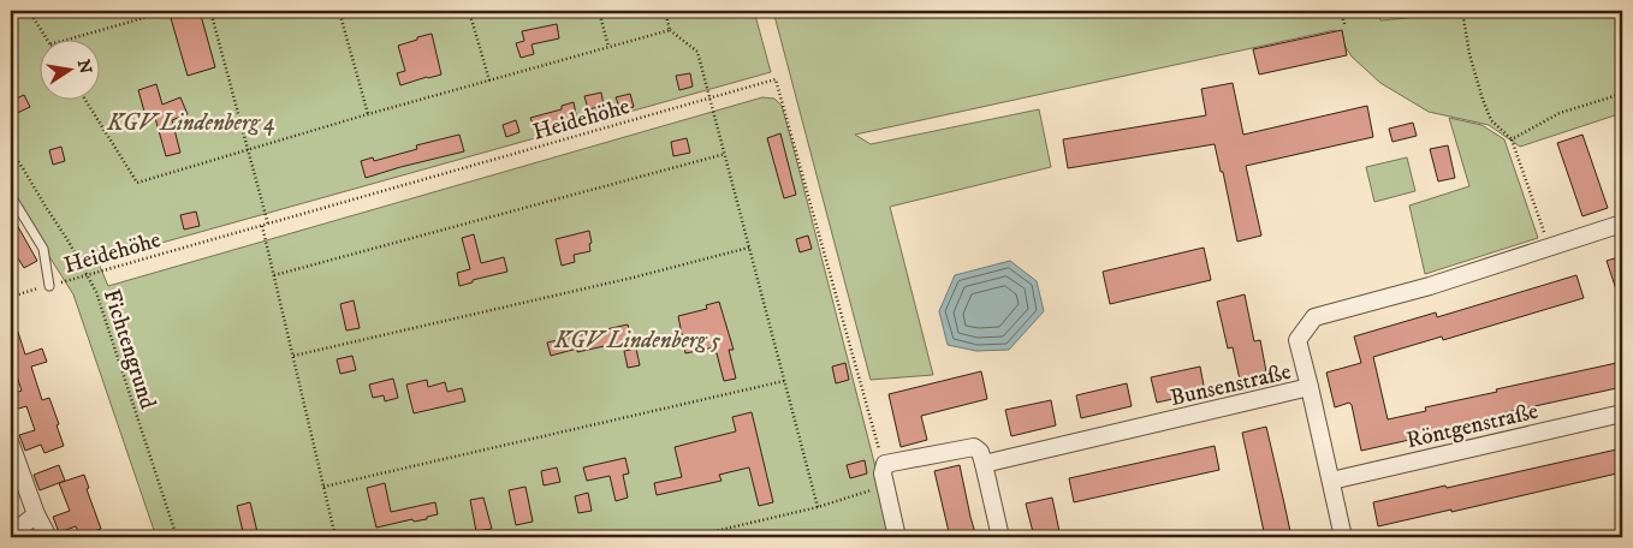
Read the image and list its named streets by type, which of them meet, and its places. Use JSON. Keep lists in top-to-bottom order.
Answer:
{
  "streets": {
    "street": ["Bunsenstraße", "Röntgenstraße"],
    "path": ["Heidehöhe", "Fichtengrund"]
  },
  "crossings": [
    ["Heidehöhe", "Fichtengrund"]
  ],
  "parks": ["KGV Lindenberg 4", "KGV Lindenberg 5"],
  "north": "right"
}
